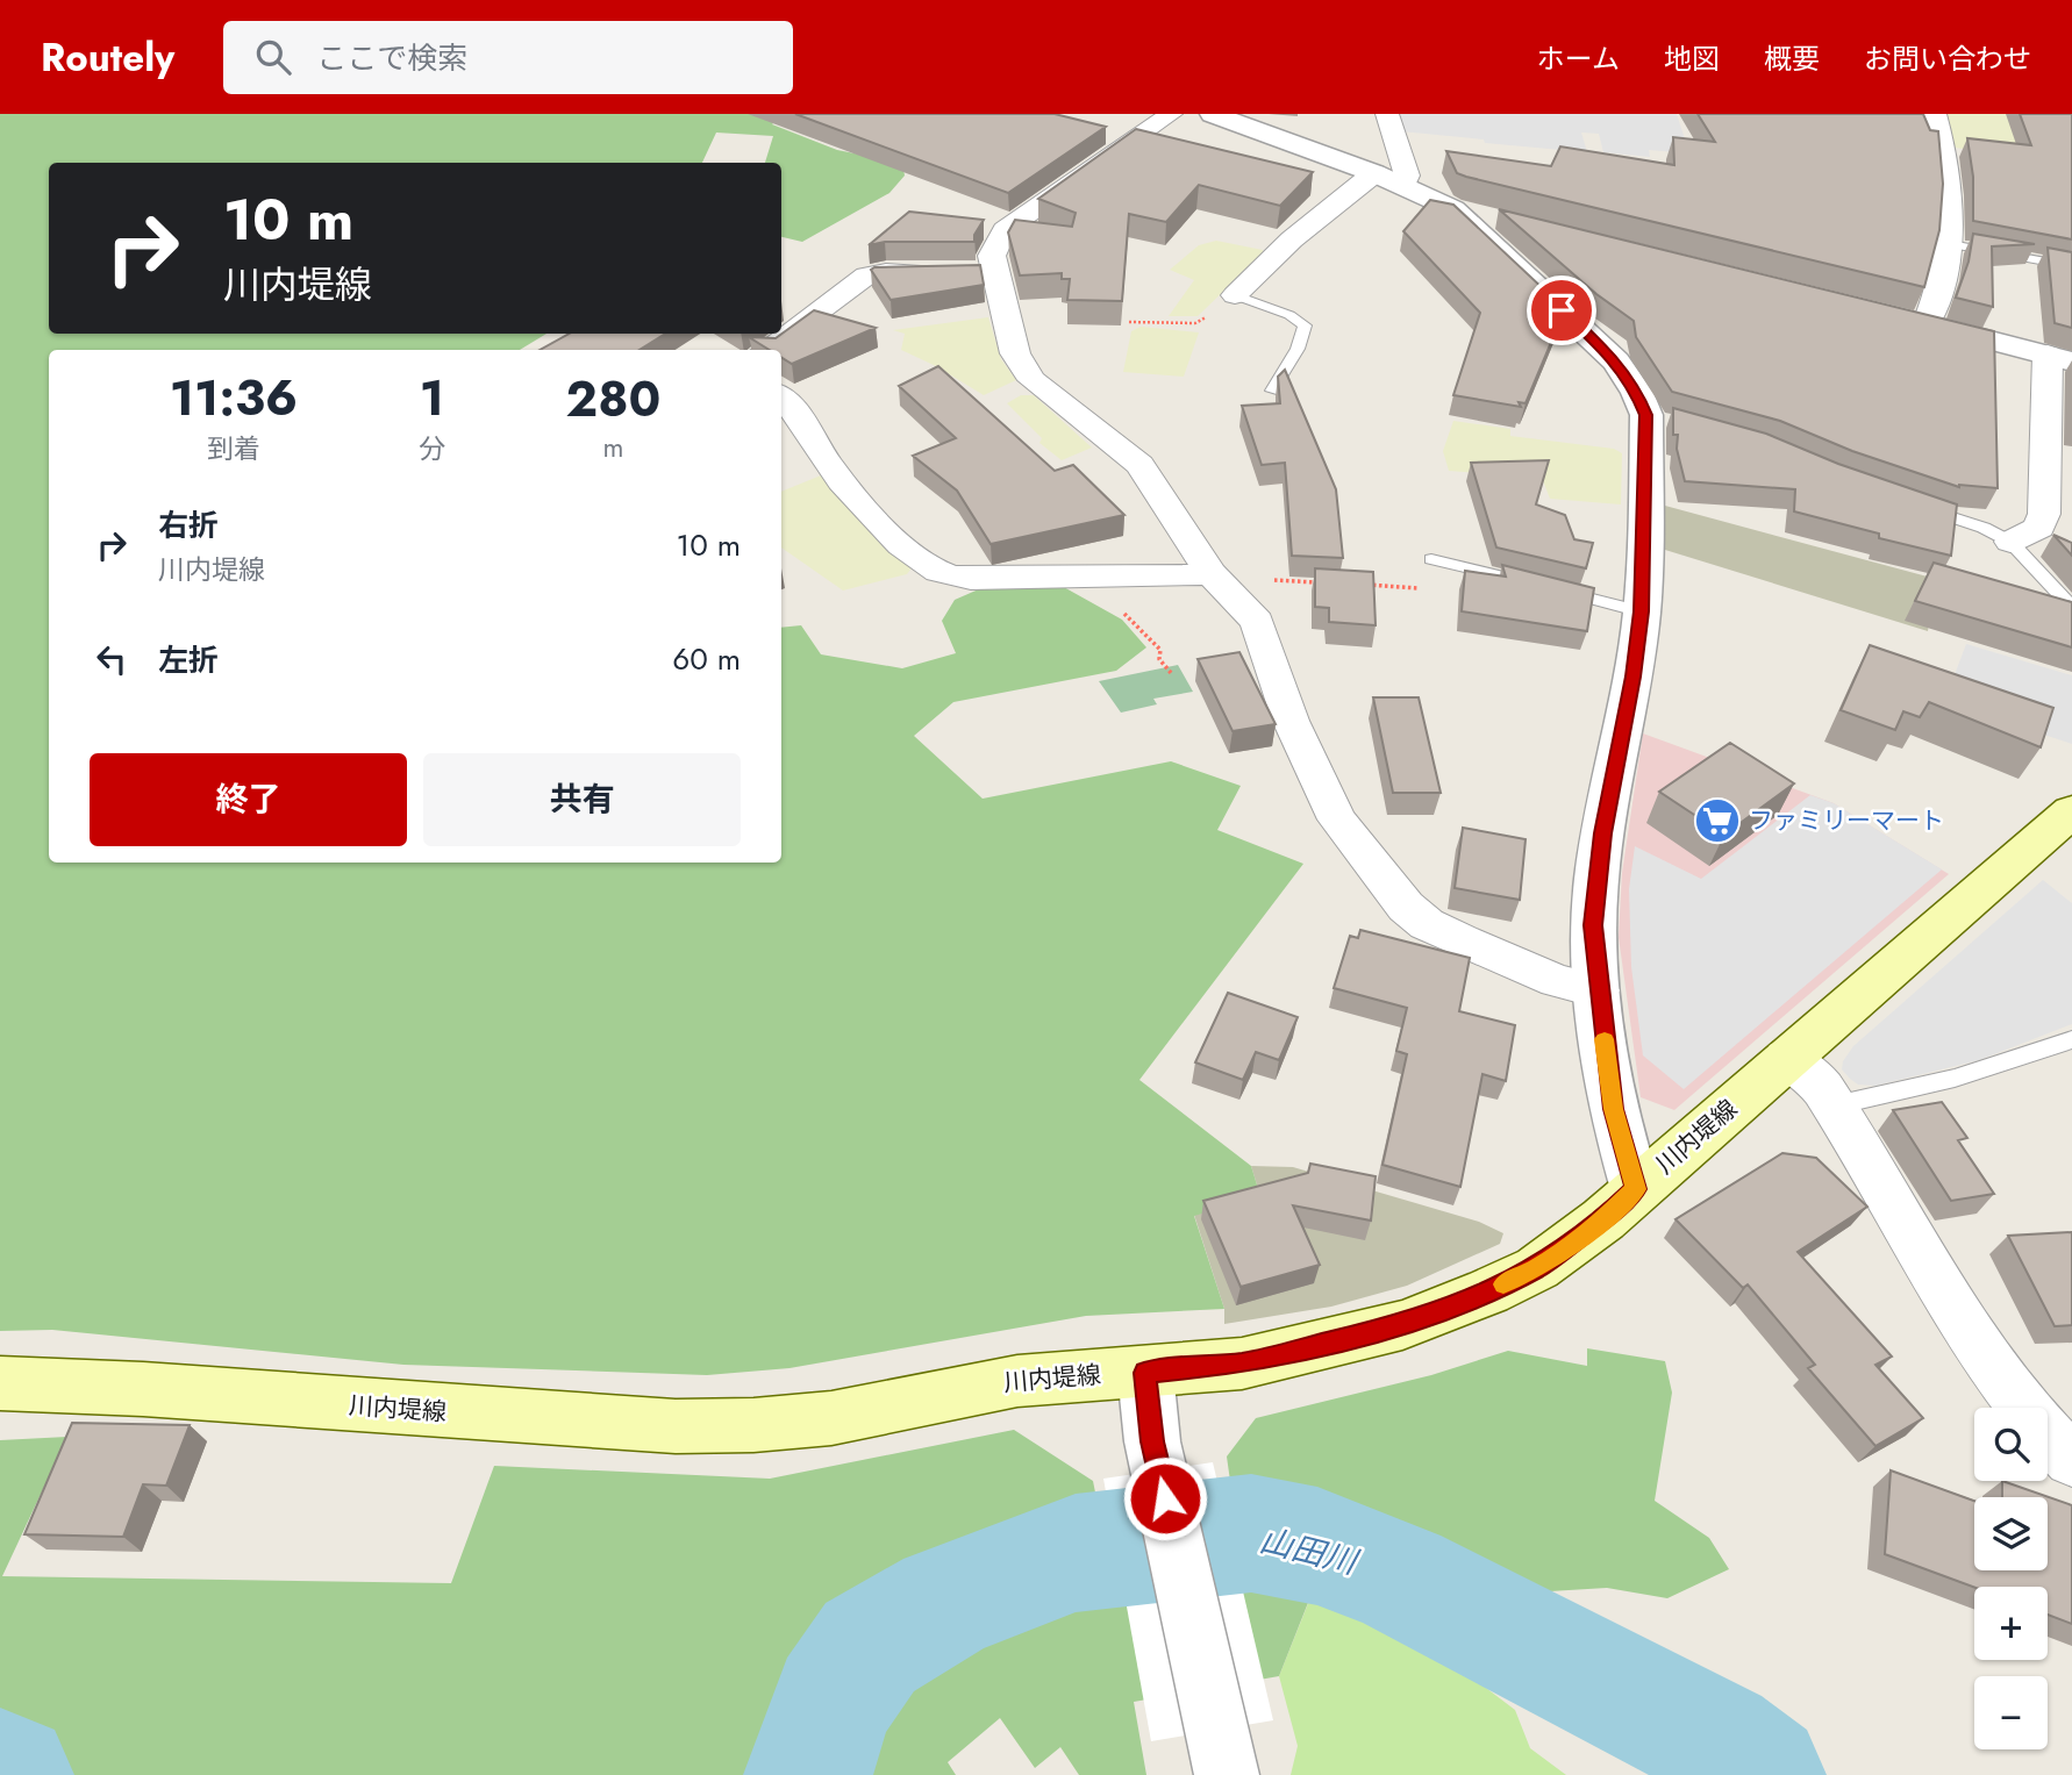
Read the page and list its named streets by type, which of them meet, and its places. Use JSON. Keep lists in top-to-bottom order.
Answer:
{
  "streets": {
    "main road": ["川内堤線"]
  },
  "water": ["山田川"],
  "places": {
    "supermarket": ["ファミリーマート"]
  },
  "page": {
    "header": "Routely",
    "search": "ここで検索",
    "nav": [
      "ホーム",
      "地図",
      "概要",
      "お問い合わせ"
    ],
    "turn": ["10 m", "川内堤線"],
    "eta": [
      "11:36",
      "到着",
      "1",
      "分",
      "280",
      "m"
    ],
    "list": [
      {
        "name": "右折",
        "note": "川内堤線",
        "value": "10 m"
      },
      {
        "name": "左折",
        "value": "60 m"
      }
    ],
    "buttons": ["終了", "共有"],
    "map_buttons": ["+", "−"]
  }
}
